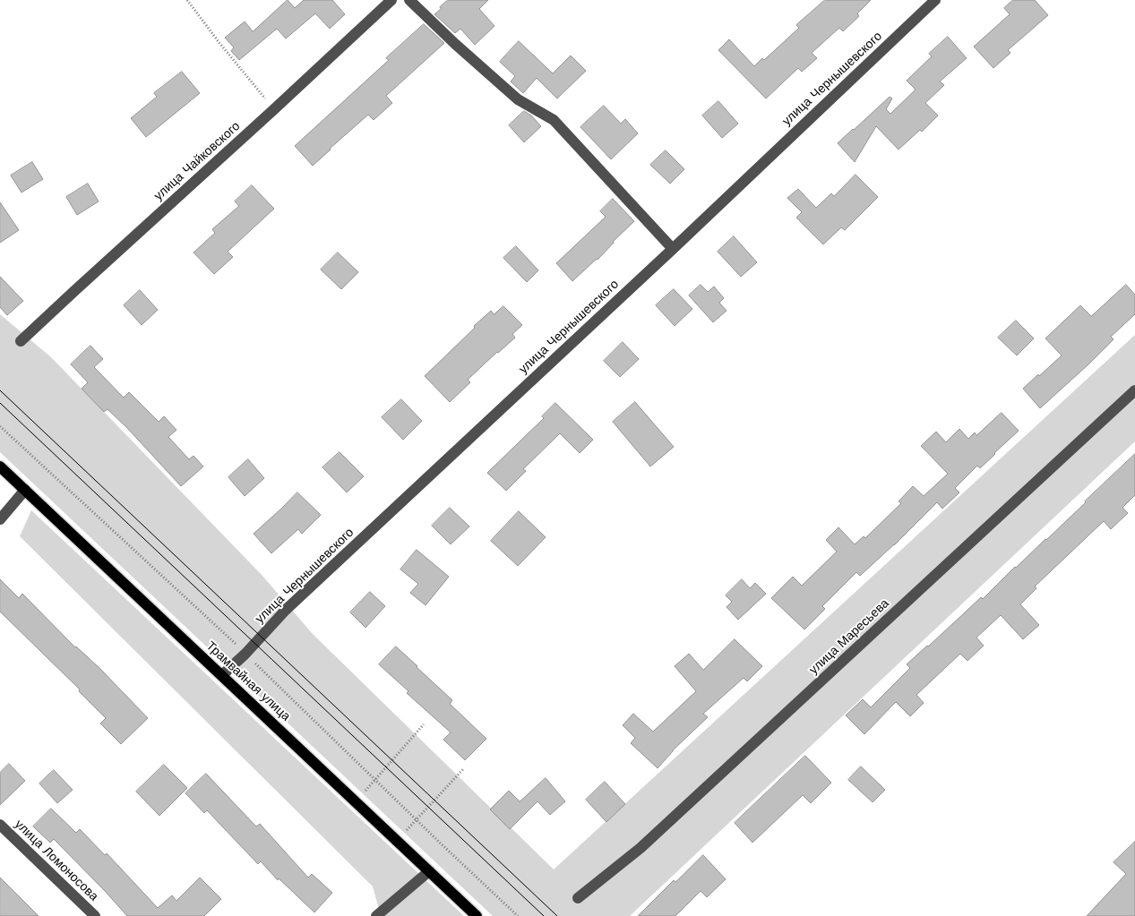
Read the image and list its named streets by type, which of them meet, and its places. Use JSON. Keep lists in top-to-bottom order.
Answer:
{
  "streets": {
    "main road": ["Трамвайная улица"],
    "street": [
      "улица Чернышевского",
      "улица Чайковского",
      "улица Маресьева",
      "улица Ломоносова"
    ]
  },
  "crossings": [
    ["улица Чернышевского", "Трамвайная улица"]
  ]
}
